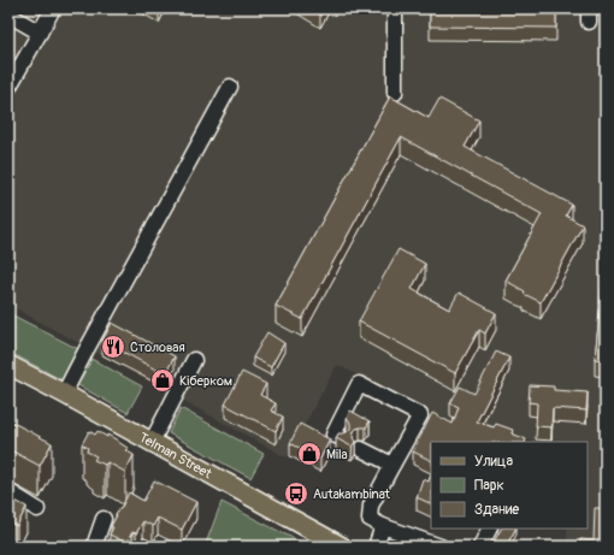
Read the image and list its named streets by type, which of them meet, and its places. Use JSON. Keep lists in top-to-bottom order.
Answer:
{
  "streets": {
    "main road": ["Telman Street"]
  },
  "places": {
    "restaurant": ["Столовая"],
    "shop": ["Кіберком", "Mila"],
    "bus stop": ["Autakambinat"]
  },
  "legend": ["Улица", "Парк", "Здание"]
}
